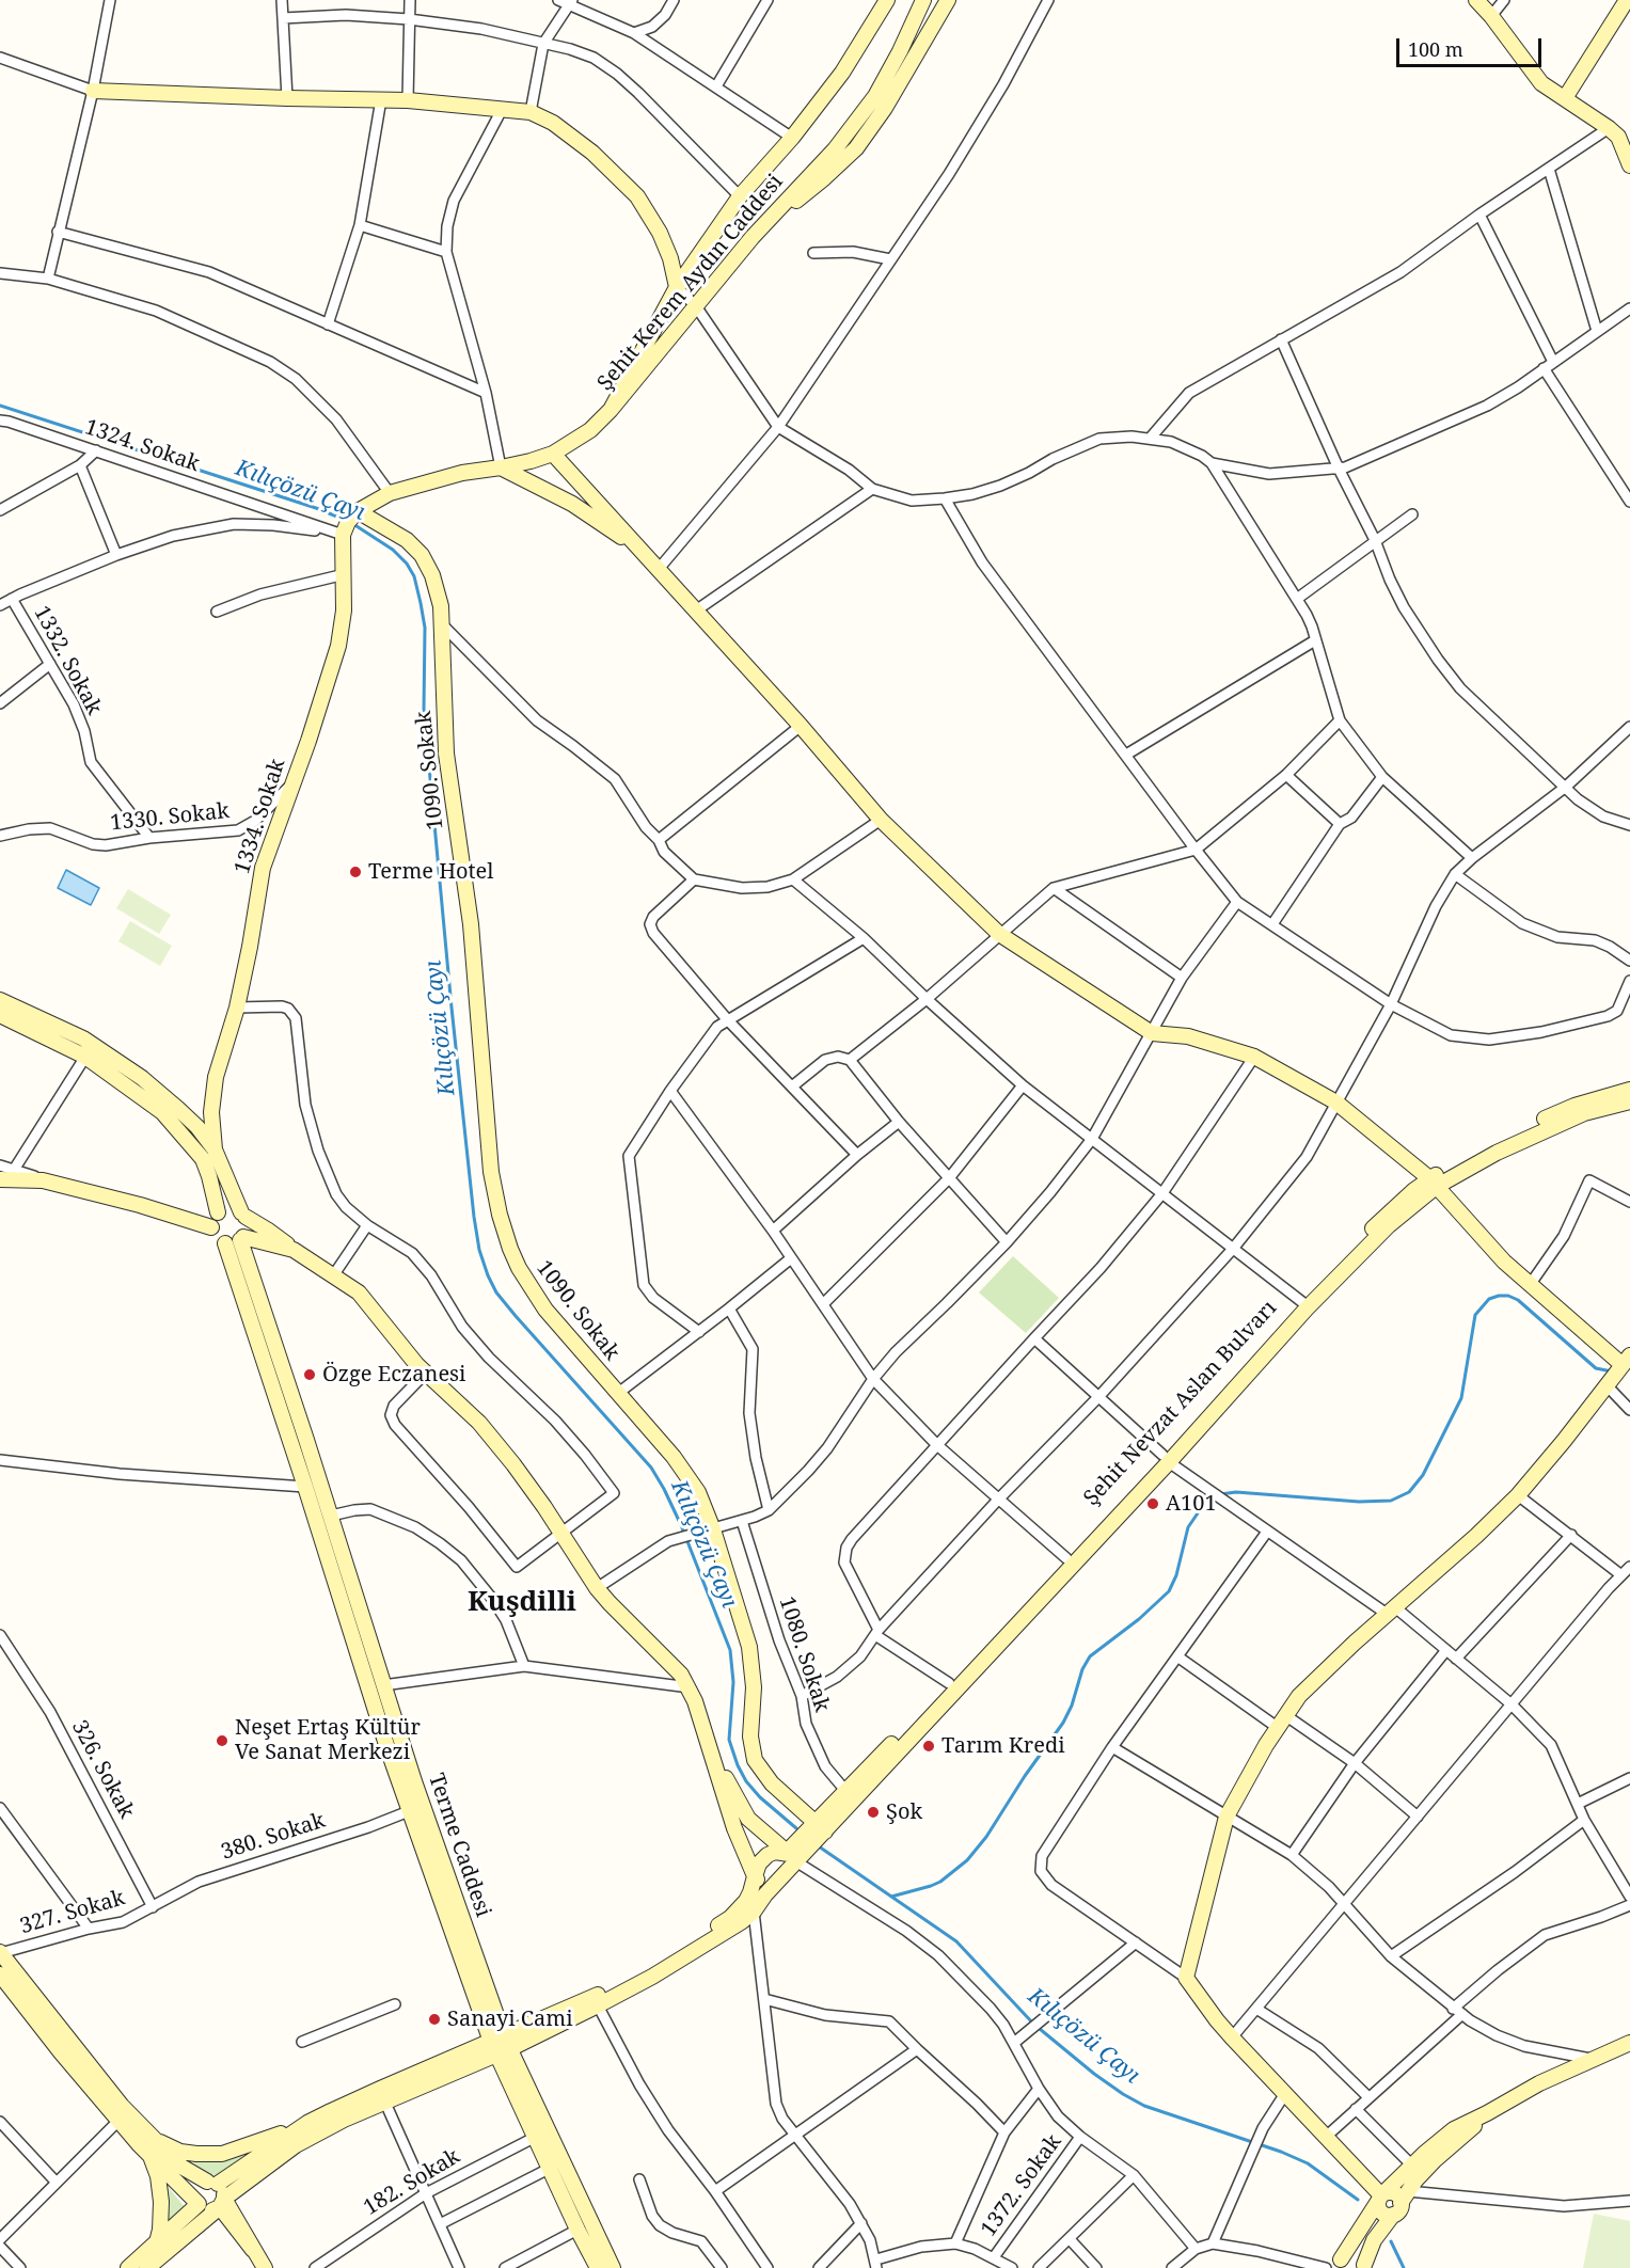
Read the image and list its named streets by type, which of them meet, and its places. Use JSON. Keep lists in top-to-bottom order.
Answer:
{
  "streets": {
    "main road": [
      "Şehit Kerem Aydın Caddesi",
      "1090. Sokak",
      "1334. Sokak",
      "Şehit Nevzat Aslan Bulvarı",
      "Terme Caddesi"
    ],
    "street": [
      "1324. Sokak",
      "1332. Sokak",
      "1330. Sokak",
      "1080. Sokak",
      "326. Sokak",
      "380. Sokak",
      "327. Sokak",
      "182. Sokak",
      "1372. Sokak"
    ]
  },
  "crossings": [
    ["1324. Sokak", "1334. Sokak"],
    ["1332. Sokak", "1330. Sokak"],
    ["1090. Sokak", "Şehit Nevzat Aslan Bulvarı"],
    ["1334. Sokak", "1330. Sokak"],
    ["Şehit Nevzat Aslan Bulvarı", "1080. Sokak"],
    ["326. Sokak", "380. Sokak"],
    ["326. Sokak", "327. Sokak"],
    ["380. Sokak", "Terme Caddesi"],
    ["380. Sokak", "327. Sokak"],
    ["Terme Caddesi", "182. Sokak"]
  ],
  "districts": ["Kuşdilli"],
  "water": ["Kılıçözü Çayı"],
  "places": [
    "Terme Hotel",
    "Özge Eczanesi",
    "A101",
    "Neşet Ertaş Kültür Ve Sanat Merkezi",
    "Tarım Kredi",
    "Şok",
    "Sanayi Cami"
  ],
  "scale_bar": "100 m"
}
